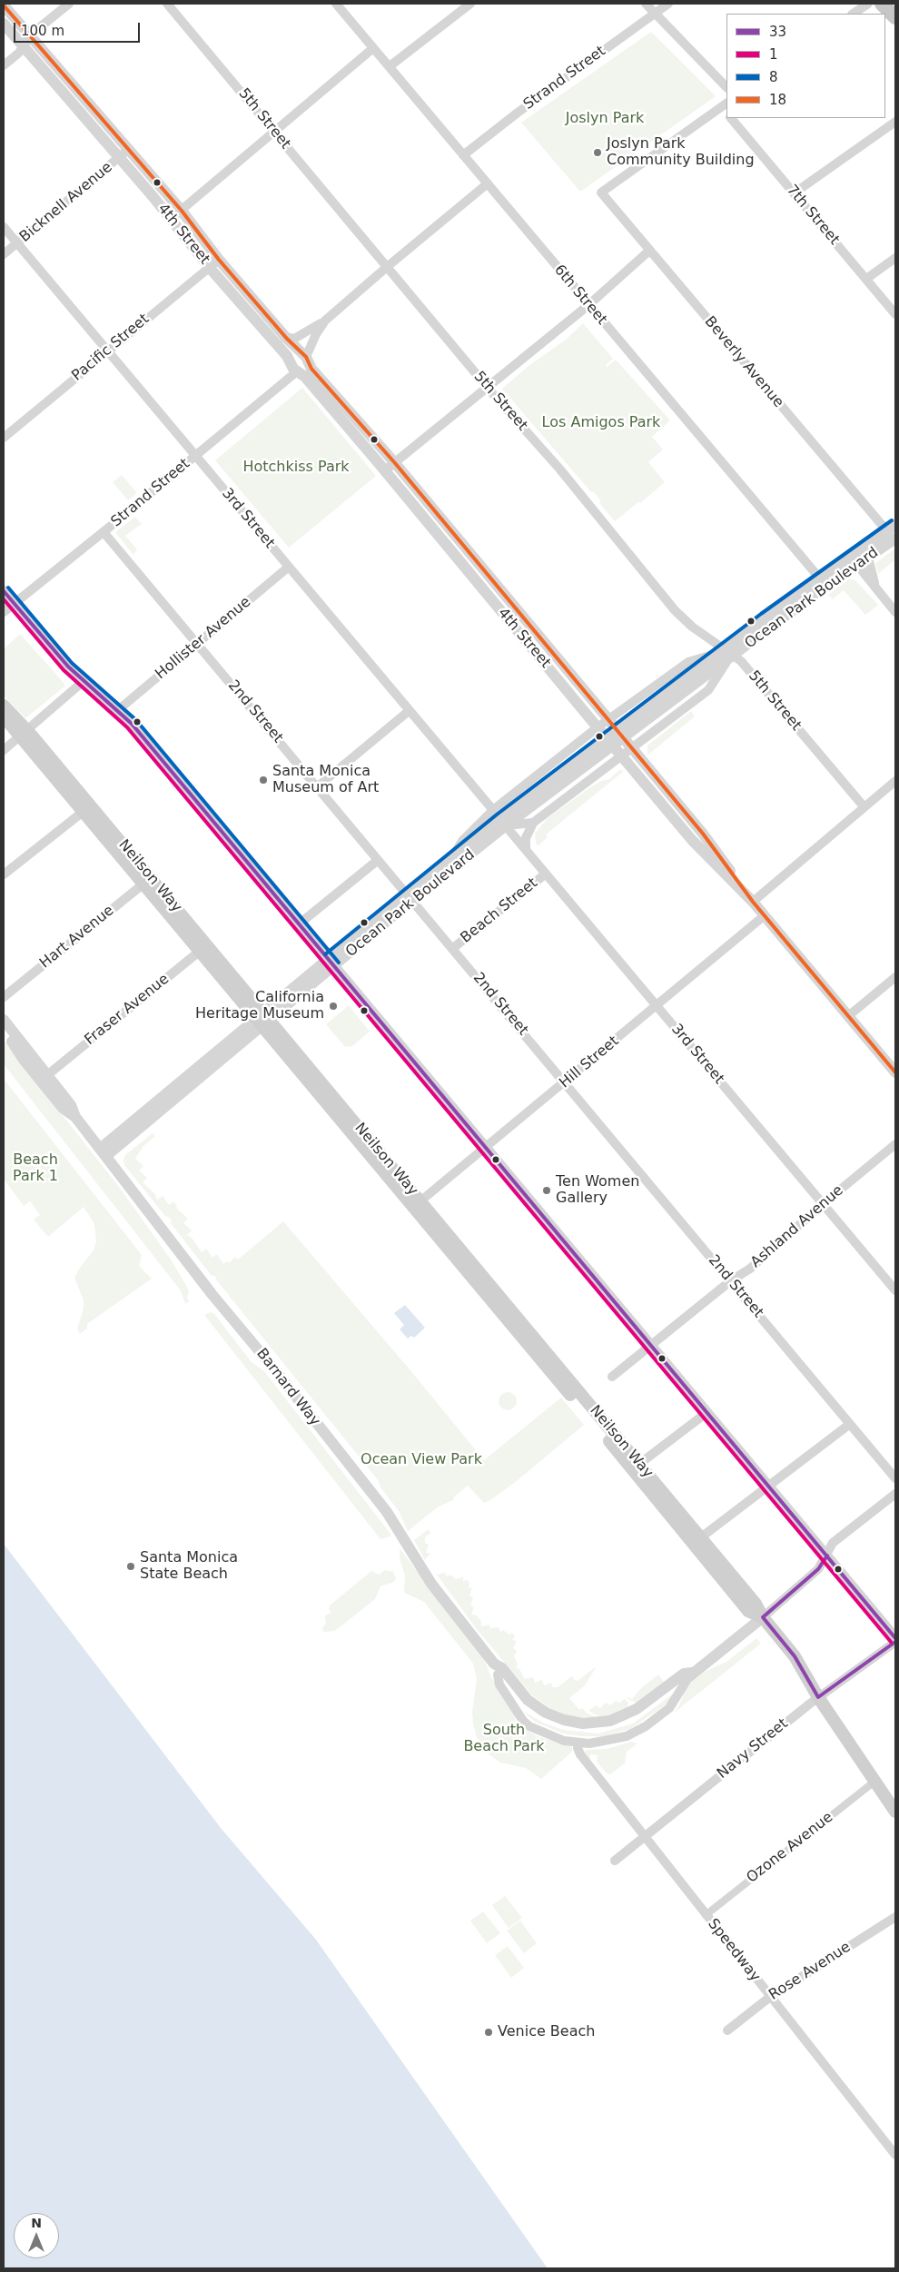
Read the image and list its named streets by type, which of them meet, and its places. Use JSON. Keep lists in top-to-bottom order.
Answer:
{
  "streets": {
    "main road": ["Neilson Way"],
    "street": [
      "Strand Street",
      "5th Street",
      "Bicknell Avenue",
      "7th Street",
      "4th Street",
      "6th Street",
      "Pacific Street",
      "Beverly Avenue",
      "3rd Street",
      "Ocean Park Boulevard",
      "Hollister Avenue",
      "2nd Street",
      "Beach Street",
      "Hart Avenue",
      "Fraser Avenue",
      "Hill Street",
      "Ashland Avenue",
      "Barnard Way",
      "Navy Street",
      "Ozone Avenue",
      "Speedway",
      "Rose Avenue"
    ]
  },
  "crossings": [
    ["Strand Street", "4th Street"],
    ["Strand Street", "6th Street"],
    ["Strand Street", "3rd Street"],
    ["Strand Street", "2nd Street"],
    ["5th Street", "Ocean Park Boulevard"],
    ["Bicknell Avenue", "4th Street"],
    ["Bicknell Avenue", "3rd Street"],
    ["4th Street", "Pacific Street"],
    ["4th Street", "Ocean Park Boulevard"],
    ["4th Street", "Hill Street"],
    ["6th Street", "Ocean Park Boulevard"],
    ["Pacific Street", "3rd Street"],
    ["Beverly Avenue", "Ocean Park Boulevard"],
    ["3rd Street", "Ocean Park Boulevard"],
    ["3rd Street", "Hollister Avenue"],
    ["3rd Street", "Beach Street"],
    ["3rd Street", "Hill Street"],
    ["3rd Street", "Ashland Avenue"],
    ["Ocean Park Boulevard", "2nd Street"],
    ["Ocean Park Boulevard", "Neilson Way"],
    ["Ocean Park Boulevard", "Barnard Way"],
    ["Hollister Avenue", "2nd Street"],
    ["2nd Street", "Beach Street"],
    ["2nd Street", "Hill Street"],
    ["2nd Street", "Ashland Avenue"],
    ["Neilson Way", "Hart Avenue"],
    ["Neilson Way", "Fraser Avenue"],
    ["Neilson Way", "Hill Street"],
    ["Neilson Way", "Barnard Way"],
    ["Neilson Way", "Navy Street"],
    ["Neilson Way", "Ozone Avenue"],
    ["Fraser Avenue", "Barnard Way"],
    ["Barnard Way", "Speedway"],
    ["Navy Street", "Speedway"],
    ["Ozone Avenue", "Speedway"],
    ["Speedway", "Rose Avenue"]
  ],
  "parks": [
    "Joslyn Park",
    "Los Amigos Park",
    "Hotchkiss Park",
    "Beach Park 1",
    "Ocean View Park",
    "South Beach Park"
  ],
  "places": [
    "Joslyn Park Community Building",
    "Santa Monica Museum of Art",
    "California Heritage Museum",
    "Ten Women Gallery",
    "Santa Monica State Beach",
    "Venice Beach"
  ],
  "lines": [
    "transit line 18",
    "transit line 8",
    "transit line 33",
    "transit line 1"
  ],
  "legend": [
    "33",
    "1",
    "8",
    "18"
  ],
  "scale_bar": "100 m",
  "north": "top"
}
